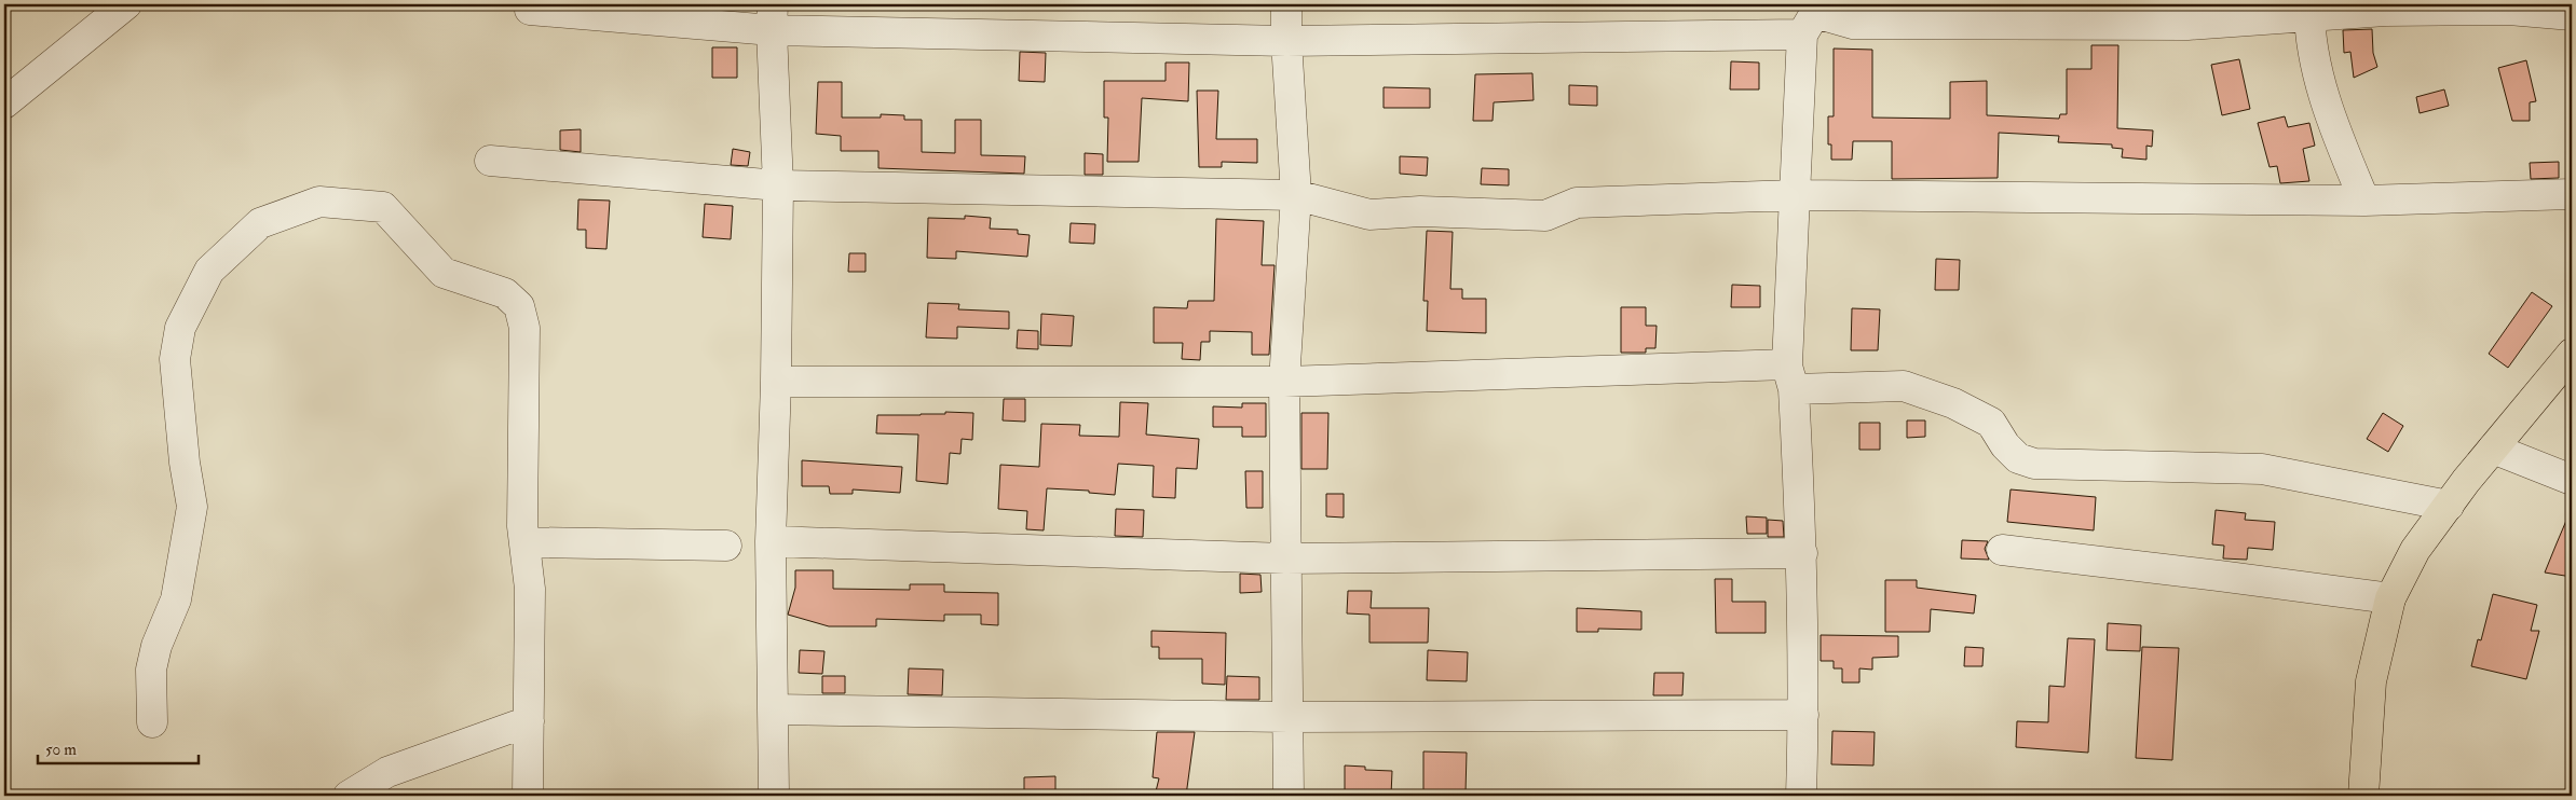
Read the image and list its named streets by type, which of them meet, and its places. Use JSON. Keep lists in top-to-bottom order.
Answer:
{
  "scale_bar": "50 m"
}
